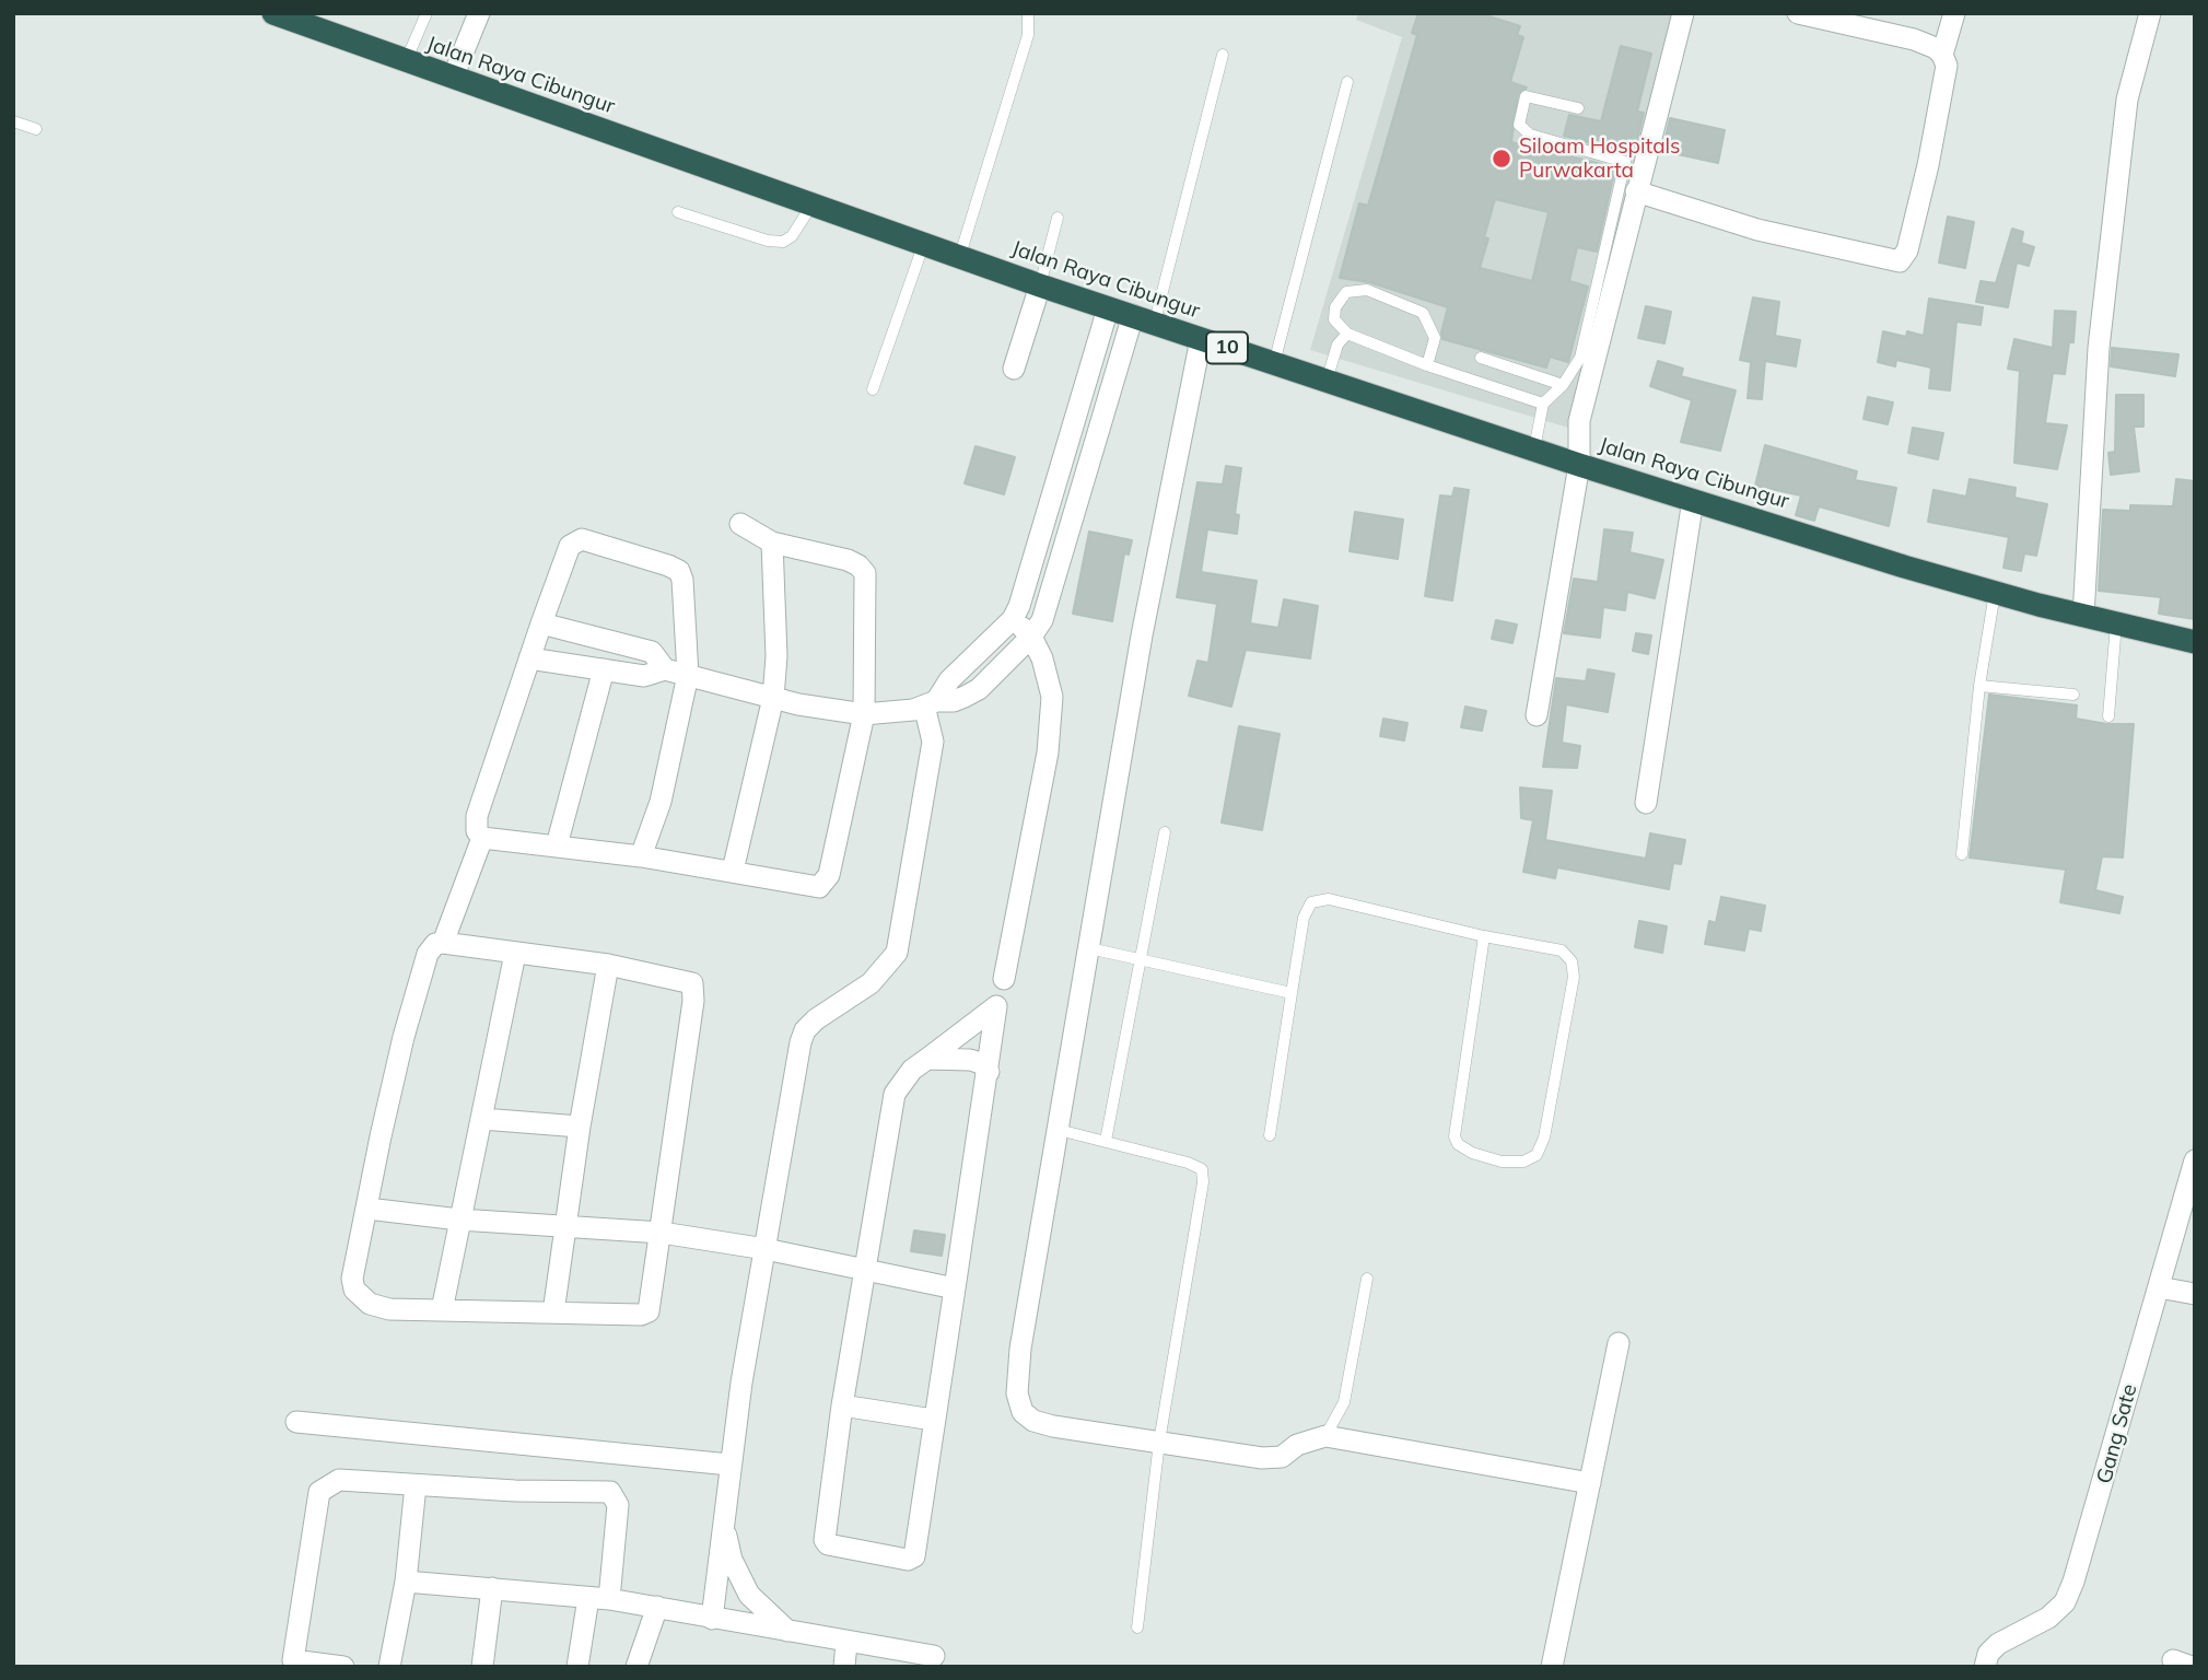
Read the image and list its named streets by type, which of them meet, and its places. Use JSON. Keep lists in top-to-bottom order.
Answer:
{
  "streets": {
    "highway": ["Jalan Raya Cibungur", "10"],
    "street": ["Gang Sate"]
  },
  "places": ["Siloam Hospitals Purwakarta"]
}
